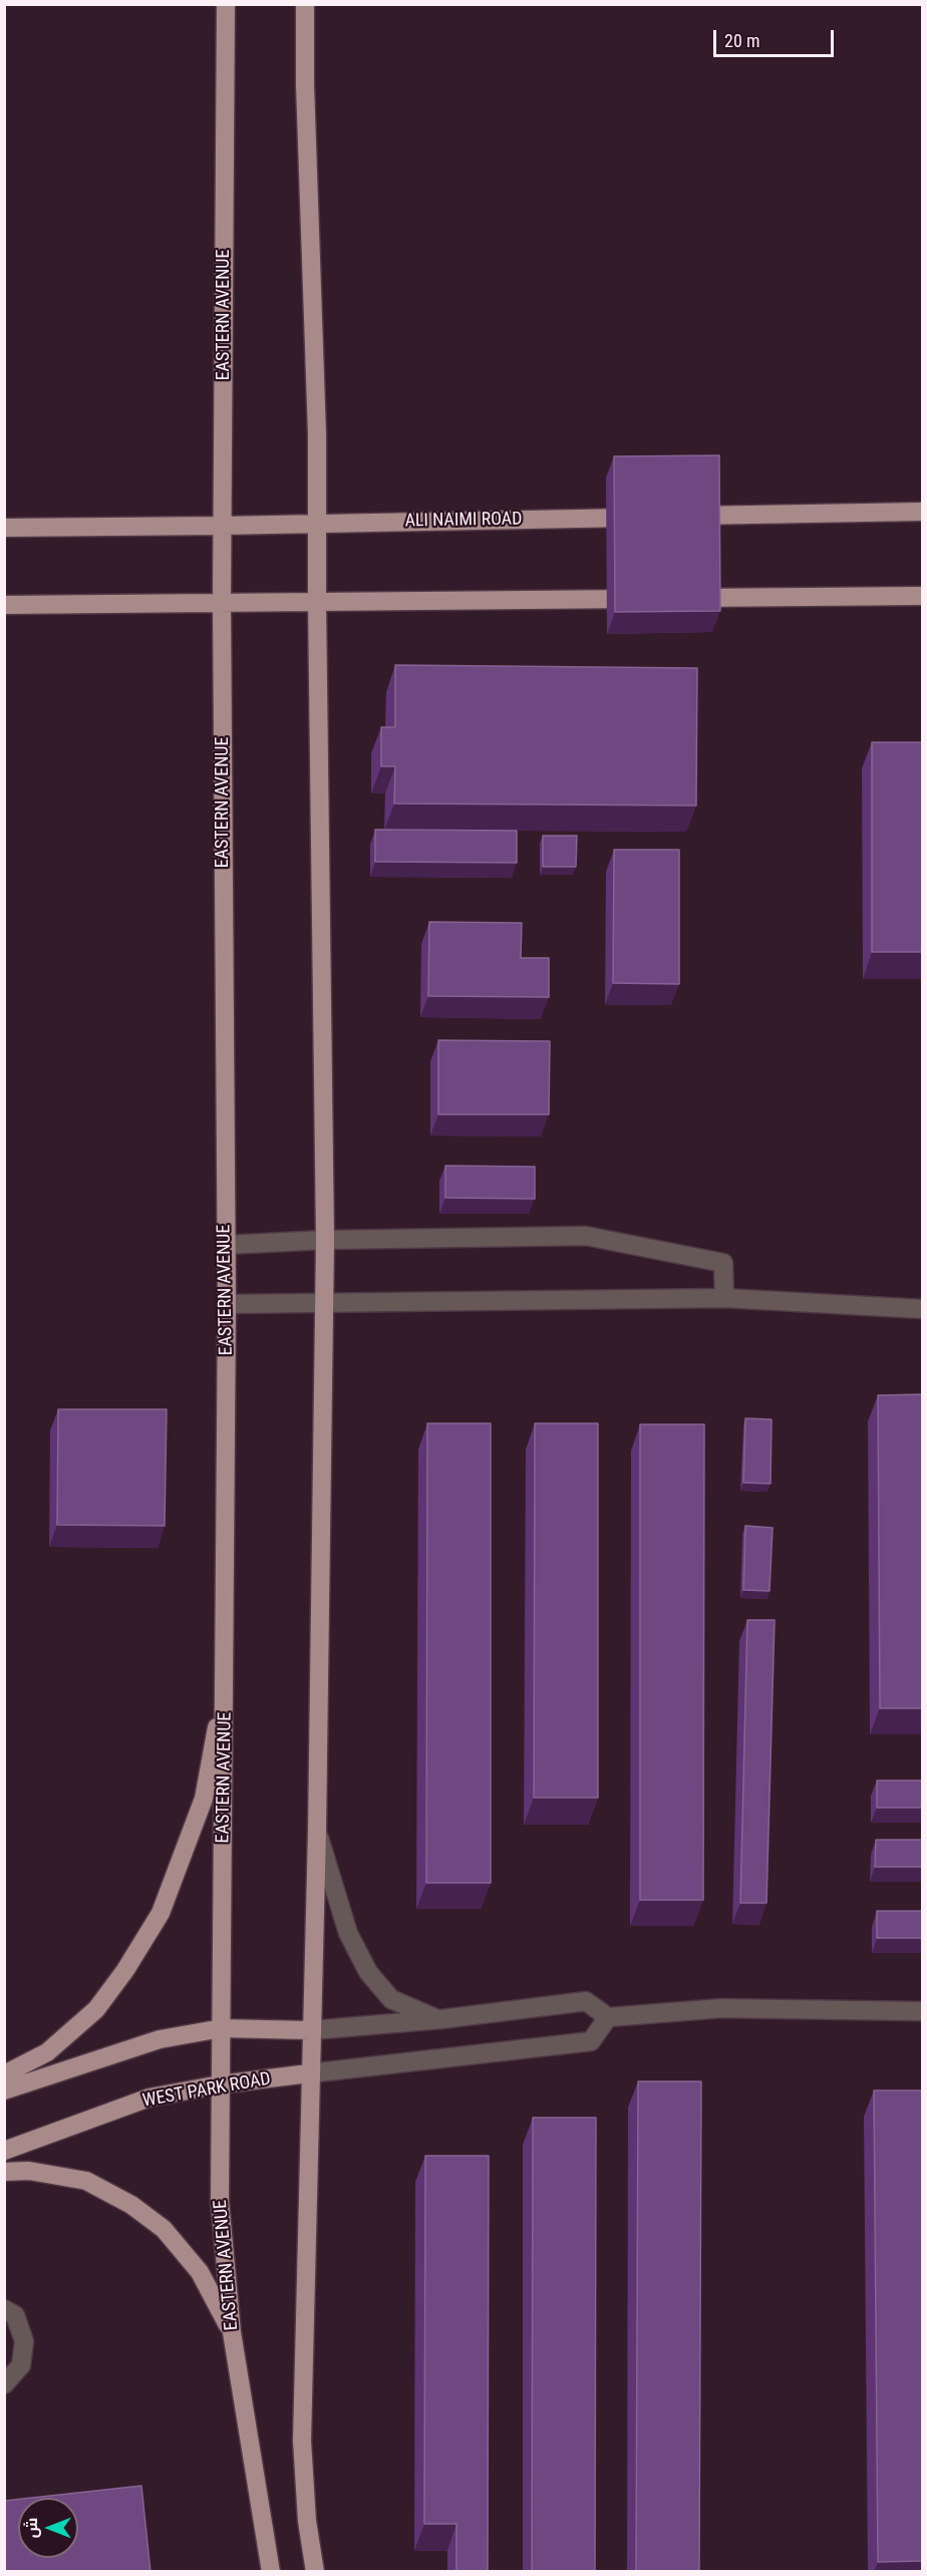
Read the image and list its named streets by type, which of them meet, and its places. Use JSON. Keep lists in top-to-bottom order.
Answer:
{
  "streets": {
    "main road": ["EASTERN AVENUE", "ALI NAIMI ROAD", "WEST PARK ROAD"]
  },
  "crossings": [
    ["EASTERN AVENUE", "ALI NAIMI ROAD"],
    ["EASTERN AVENUE", "WEST PARK ROAD"]
  ],
  "scale_bar": "20 m",
  "north": "left"
}
